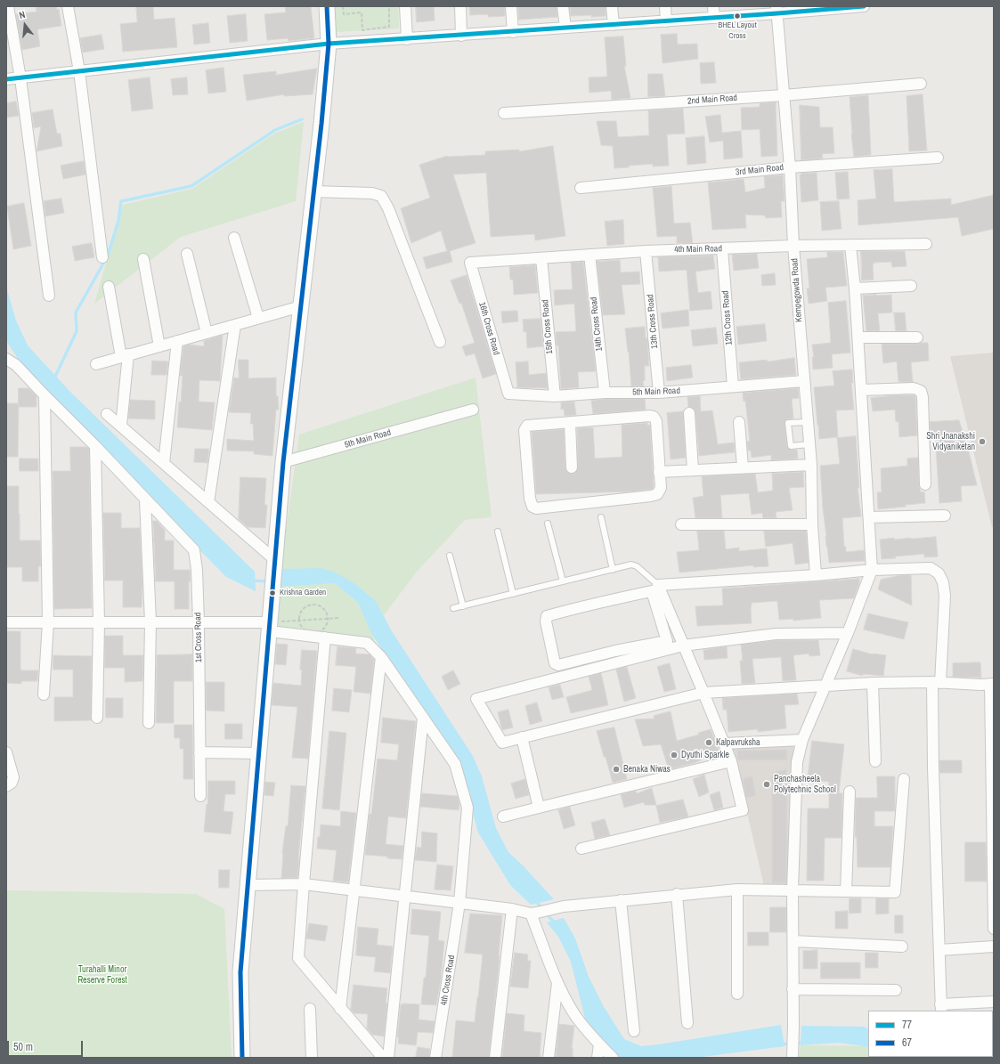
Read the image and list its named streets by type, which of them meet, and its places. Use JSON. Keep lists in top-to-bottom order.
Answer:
{
  "streets": {
    "street": [
      "2nd Main Road",
      "3rd Main Road",
      "4th Main Road",
      "Kempegowda Road",
      "12th Cross Road",
      "13th Cross Road",
      "14th Cross Road",
      "15th Cross Road",
      "16th Cross Road",
      "5th Main Road",
      "1st Cross Road",
      "4th Cross Road"
    ]
  },
  "crossings": [
    ["2nd Main Road", "Kempegowda Road"],
    ["3rd Main Road", "Kempegowda Road"],
    ["4th Main Road", "Kempegowda Road"],
    ["4th Main Road", "12th Cross Road"],
    ["4th Main Road", "13th Cross Road"],
    ["4th Main Road", "14th Cross Road"],
    ["4th Main Road", "15th Cross Road"],
    ["4th Main Road", "16th Cross Road"],
    ["Kempegowda Road", "5th Main Road"],
    ["12th Cross Road", "5th Main Road"],
    ["13th Cross Road", "5th Main Road"],
    ["14th Cross Road", "5th Main Road"],
    ["15th Cross Road", "5th Main Road"],
    ["16th Cross Road", "5th Main Road"],
    ["1st Cross Road", "4th Cross Road"]
  ],
  "parks": ["Turahalli Minor Reserve Forest"],
  "places": [
    "BHEL Layout Cross",
    "Shri Jnanakshi Vidyaniketan",
    "Krishna Garden",
    "Kalpavruksha",
    "Dyuthi Sparkle",
    "Benaka Niwas",
    "Panchasheela Polytechnic School"
  ],
  "lines": ["transit line 77", "transit line 67"],
  "legend": ["77", "67"],
  "scale_bar": "50 m",
  "north": "top"
}
